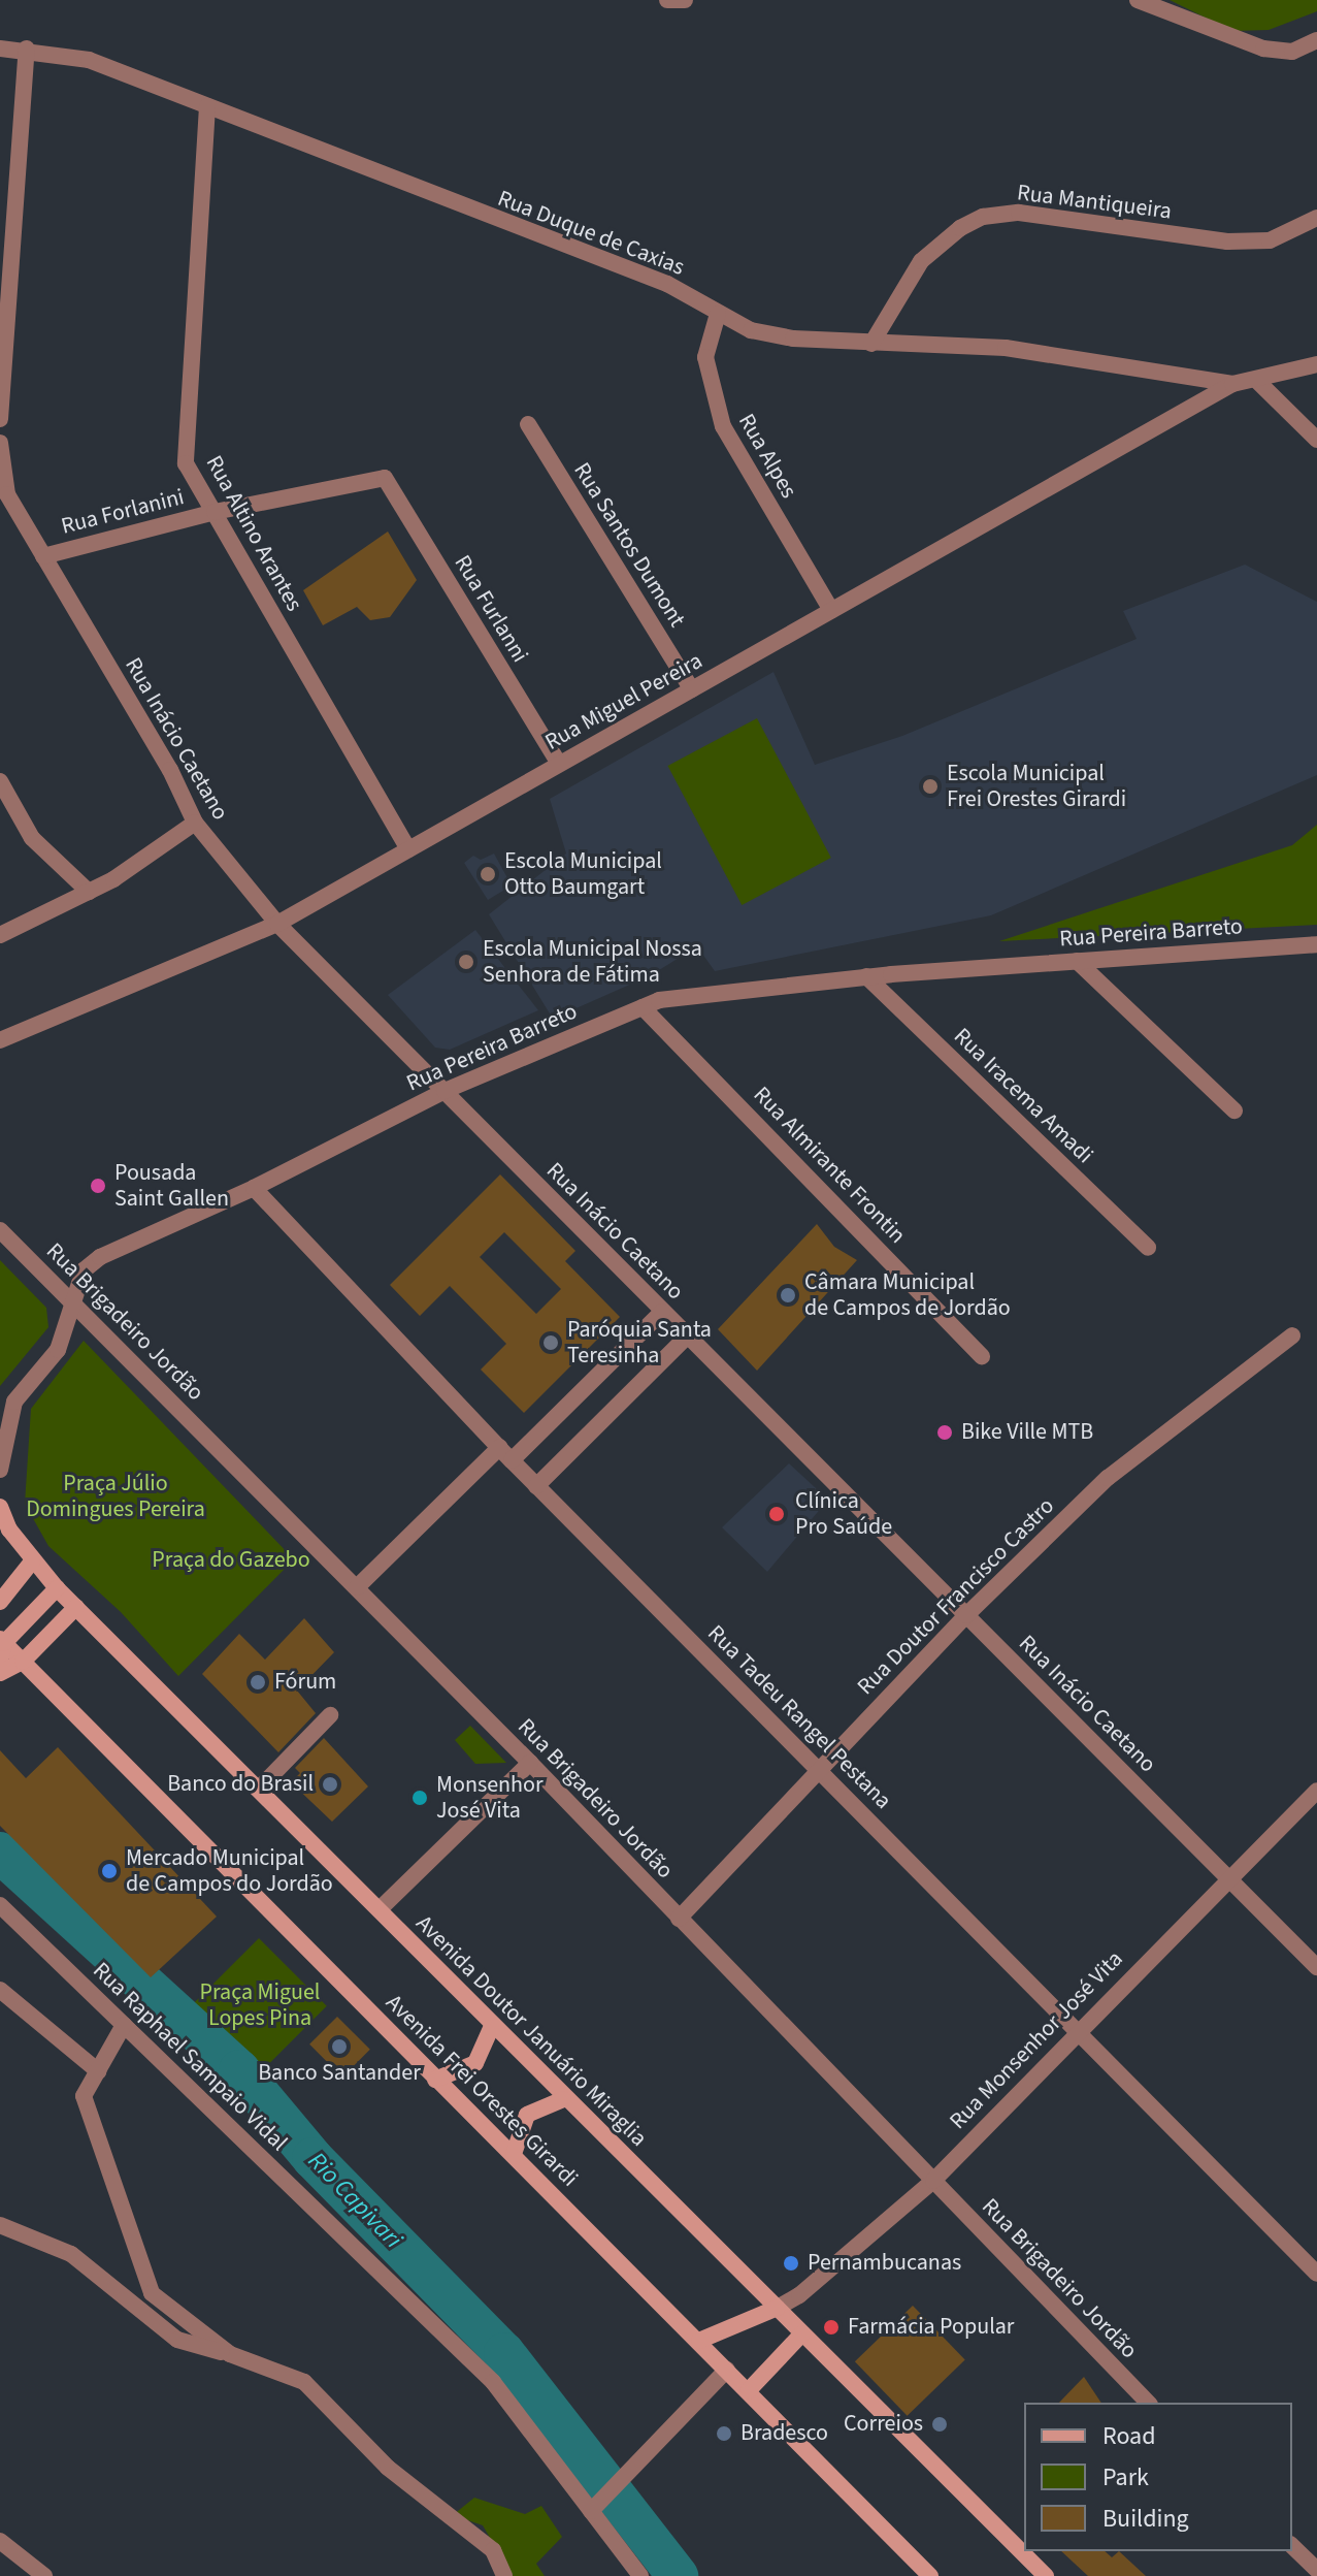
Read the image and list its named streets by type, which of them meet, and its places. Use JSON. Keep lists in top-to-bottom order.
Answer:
{
  "streets": {
    "main road": ["Avenida Doutor Januário Miraglia", "Avenida Frei Orestes Girardi"],
    "street": [
      "Rua Mantiqueira",
      "Rua Duque de Caxias",
      "Rua Alpes",
      "Rua Forlanini",
      "Rua Altino Arantes",
      "Rua Santos Dumont",
      "Rua Furlanni",
      "Rua Miguel Pereira",
      "Rua Inácio Caetano",
      "Rua Pereira Barreto",
      "Rua Iracema Amadi",
      "Rua Almirante Frontin",
      "Rua Brigadeiro Jordão",
      "Rua Doutor Francisco Castro",
      "Rua Tadeu Rangel Pestana",
      "Rua Monsenhor José Vita",
      "Rua Raphael Sampaio Vidal"
    ]
  },
  "crossings": [
    ["Rua Mantiqueira", "Rua Duque de Caxias"],
    ["Rua Duque de Caxias", "Rua Alpes"],
    ["Rua Duque de Caxias", "Rua Altino Arantes"],
    ["Rua Duque de Caxias", "Rua Miguel Pereira"],
    ["Rua Alpes", "Rua Miguel Pereira"],
    ["Rua Forlanini", "Rua Altino Arantes"],
    ["Rua Forlanini", "Rua Furlanni"],
    ["Rua Forlanini", "Rua Inácio Caetano"],
    ["Rua Altino Arantes", "Rua Miguel Pereira"],
    ["Rua Santos Dumont", "Rua Miguel Pereira"],
    ["Rua Furlanni", "Rua Miguel Pereira"],
    ["Rua Miguel Pereira", "Rua Inácio Caetano"],
    ["Rua Inácio Caetano", "Rua Pereira Barreto"],
    ["Rua Inácio Caetano", "Rua Doutor Francisco Castro"],
    ["Rua Inácio Caetano", "Rua Monsenhor José Vita"],
    ["Rua Pereira Barreto", "Rua Iracema Amadi"],
    ["Rua Pereira Barreto", "Rua Almirante Frontin"],
    ["Rua Pereira Barreto", "Rua Brigadeiro Jordão"],
    ["Rua Pereira Barreto", "Rua Tadeu Rangel Pestana"],
    ["Rua Brigadeiro Jordão", "Rua Doutor Francisco Castro"],
    ["Rua Brigadeiro Jordão", "Rua Monsenhor José Vita"],
    ["Rua Doutor Francisco Castro", "Rua Tadeu Rangel Pestana"],
    ["Rua Tadeu Rangel Pestana", "Rua Monsenhor José Vita"],
    ["Avenida Doutor Januário Miraglia", "Rua Monsenhor José Vita"]
  ],
  "water": ["Rio Capivari"],
  "parks": ["Praça Júlio Domingues Pereira", "Praça do Gazebo", "Praça Miguel Lopes Pina"],
  "places": [
    "Escola Municipal Frei Orestes Girardi",
    "Escola Municipal Otto Baumgart",
    "Escola Municipal Nossa Senhora de Fátima",
    "Pousada Saint Gallen",
    "Câmara Municipal de Campos de Jordão",
    "Paróquia Santa Teresinha",
    "Bike Ville MTB",
    "Clínica Pro Saúde",
    "Fórum",
    "Banco do Brasil",
    "Monsenhor José Vita",
    "Mercado Municipal de Campos do Jordão",
    "Banco Santander",
    "Pernambucanas",
    "Farmácia Popular",
    "Correios",
    "Bradesco"
  ],
  "legend": ["Road", "Park", "Building"]
}
